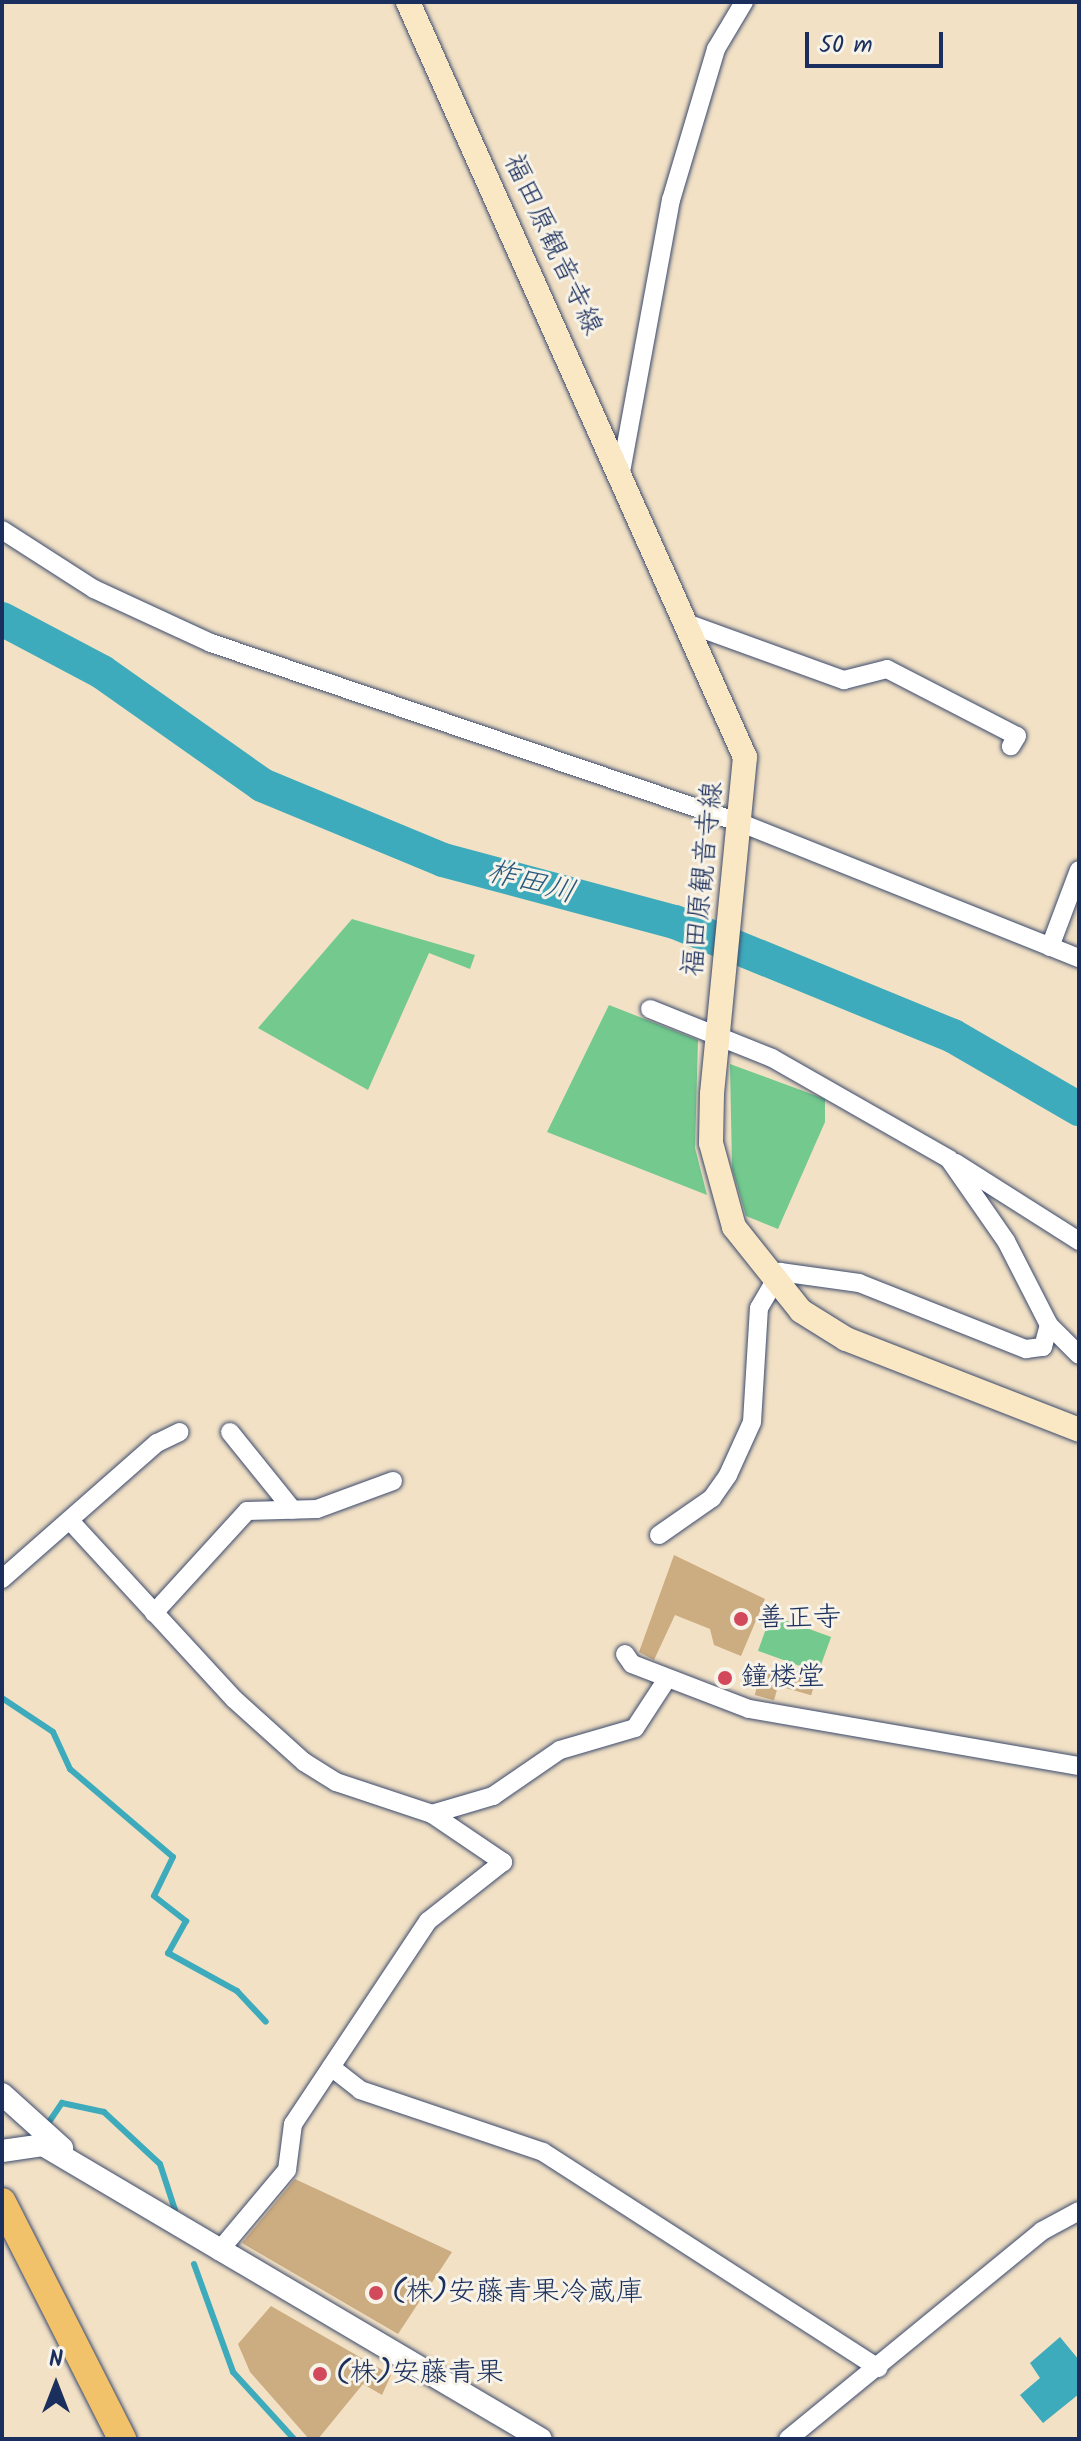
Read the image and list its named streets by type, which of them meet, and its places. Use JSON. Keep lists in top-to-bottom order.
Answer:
{
  "streets": {
    "main road": ["福田原観音寺線"]
  },
  "water": ["柞田川"],
  "places": [
    "善正寺",
    "鐘楼堂",
    "(株)安藤青果冷蔵庫",
    "(株)安藤青果"
  ],
  "scale_bar": "50 m",
  "north": "top"
}
